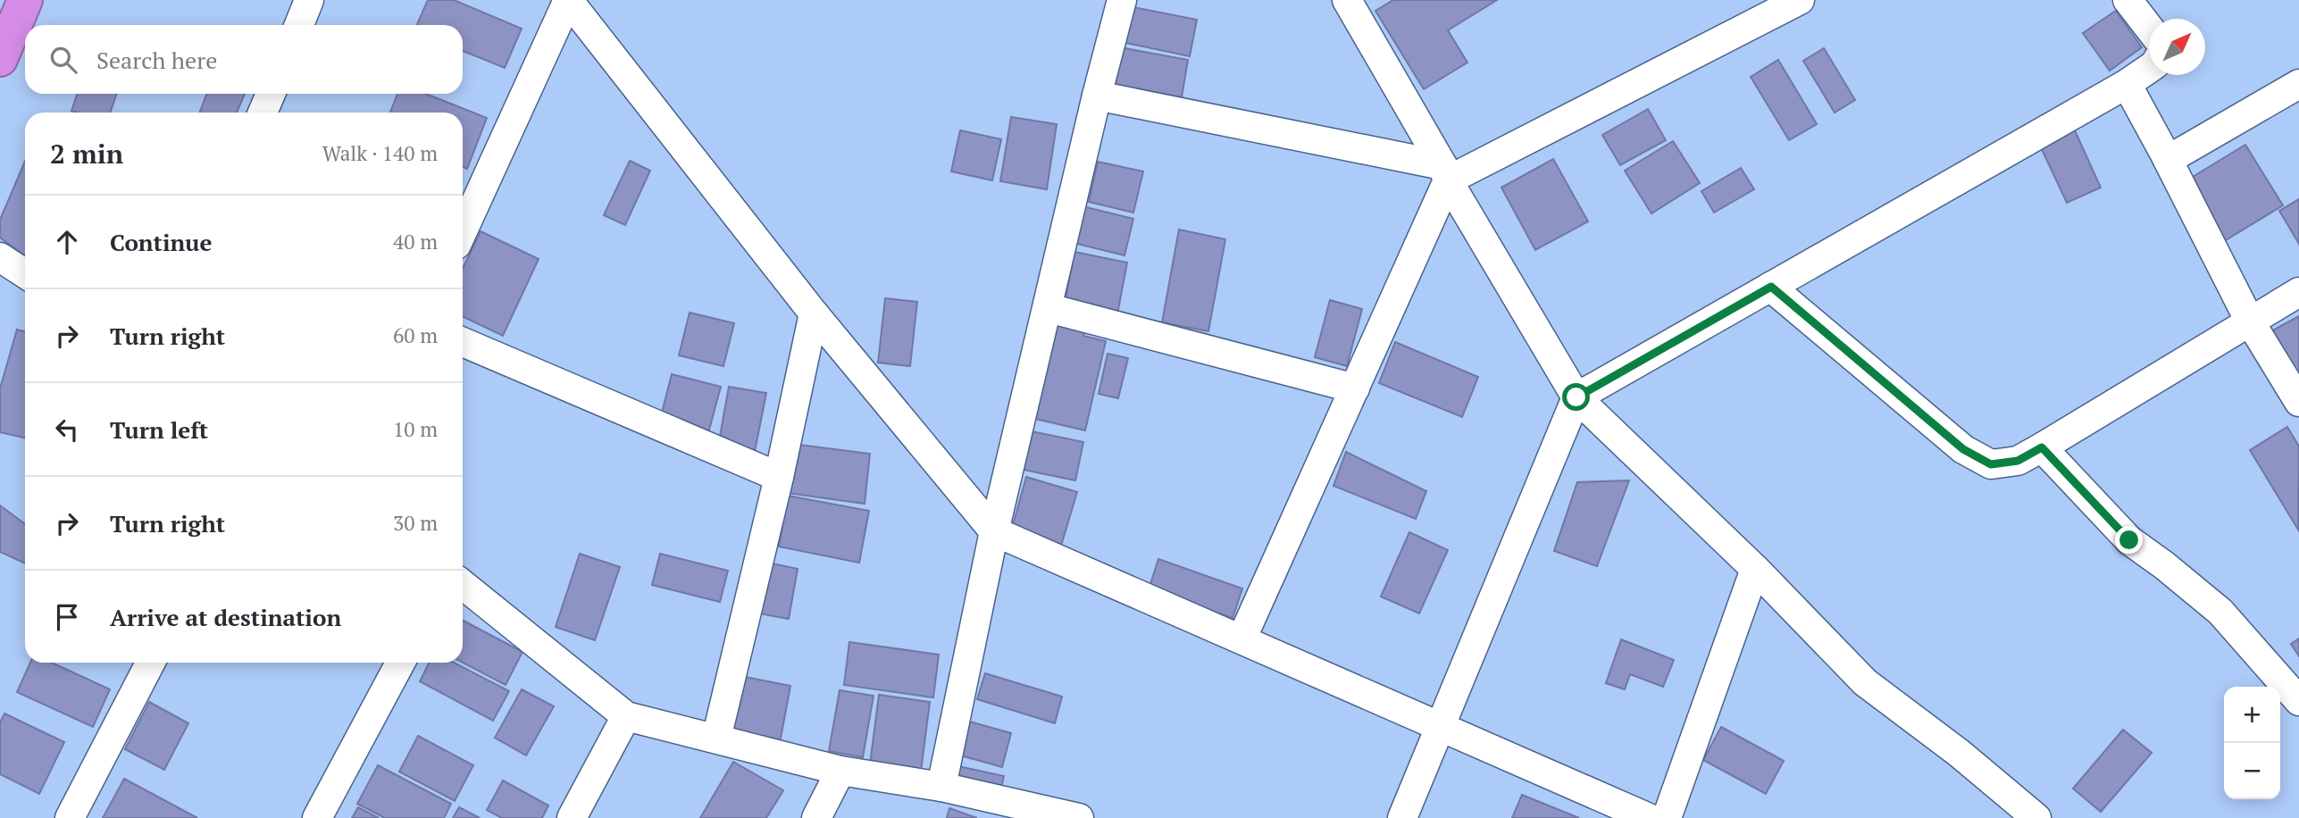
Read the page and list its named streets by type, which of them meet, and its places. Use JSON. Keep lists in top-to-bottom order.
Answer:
{
  "north": "top right",
  "page": {
    "search": "Search here",
    "heading": ["2 min", "Walk · 140 m"],
    "list": [
      ["Continue", "40 m"],
      ["Turn right", "60 m"],
      ["Turn left", "10 m"],
      ["Turn right", "30 m"],
      "Arrive at destination"
    ],
    "map_buttons": ["+", "−"]
  }
}
